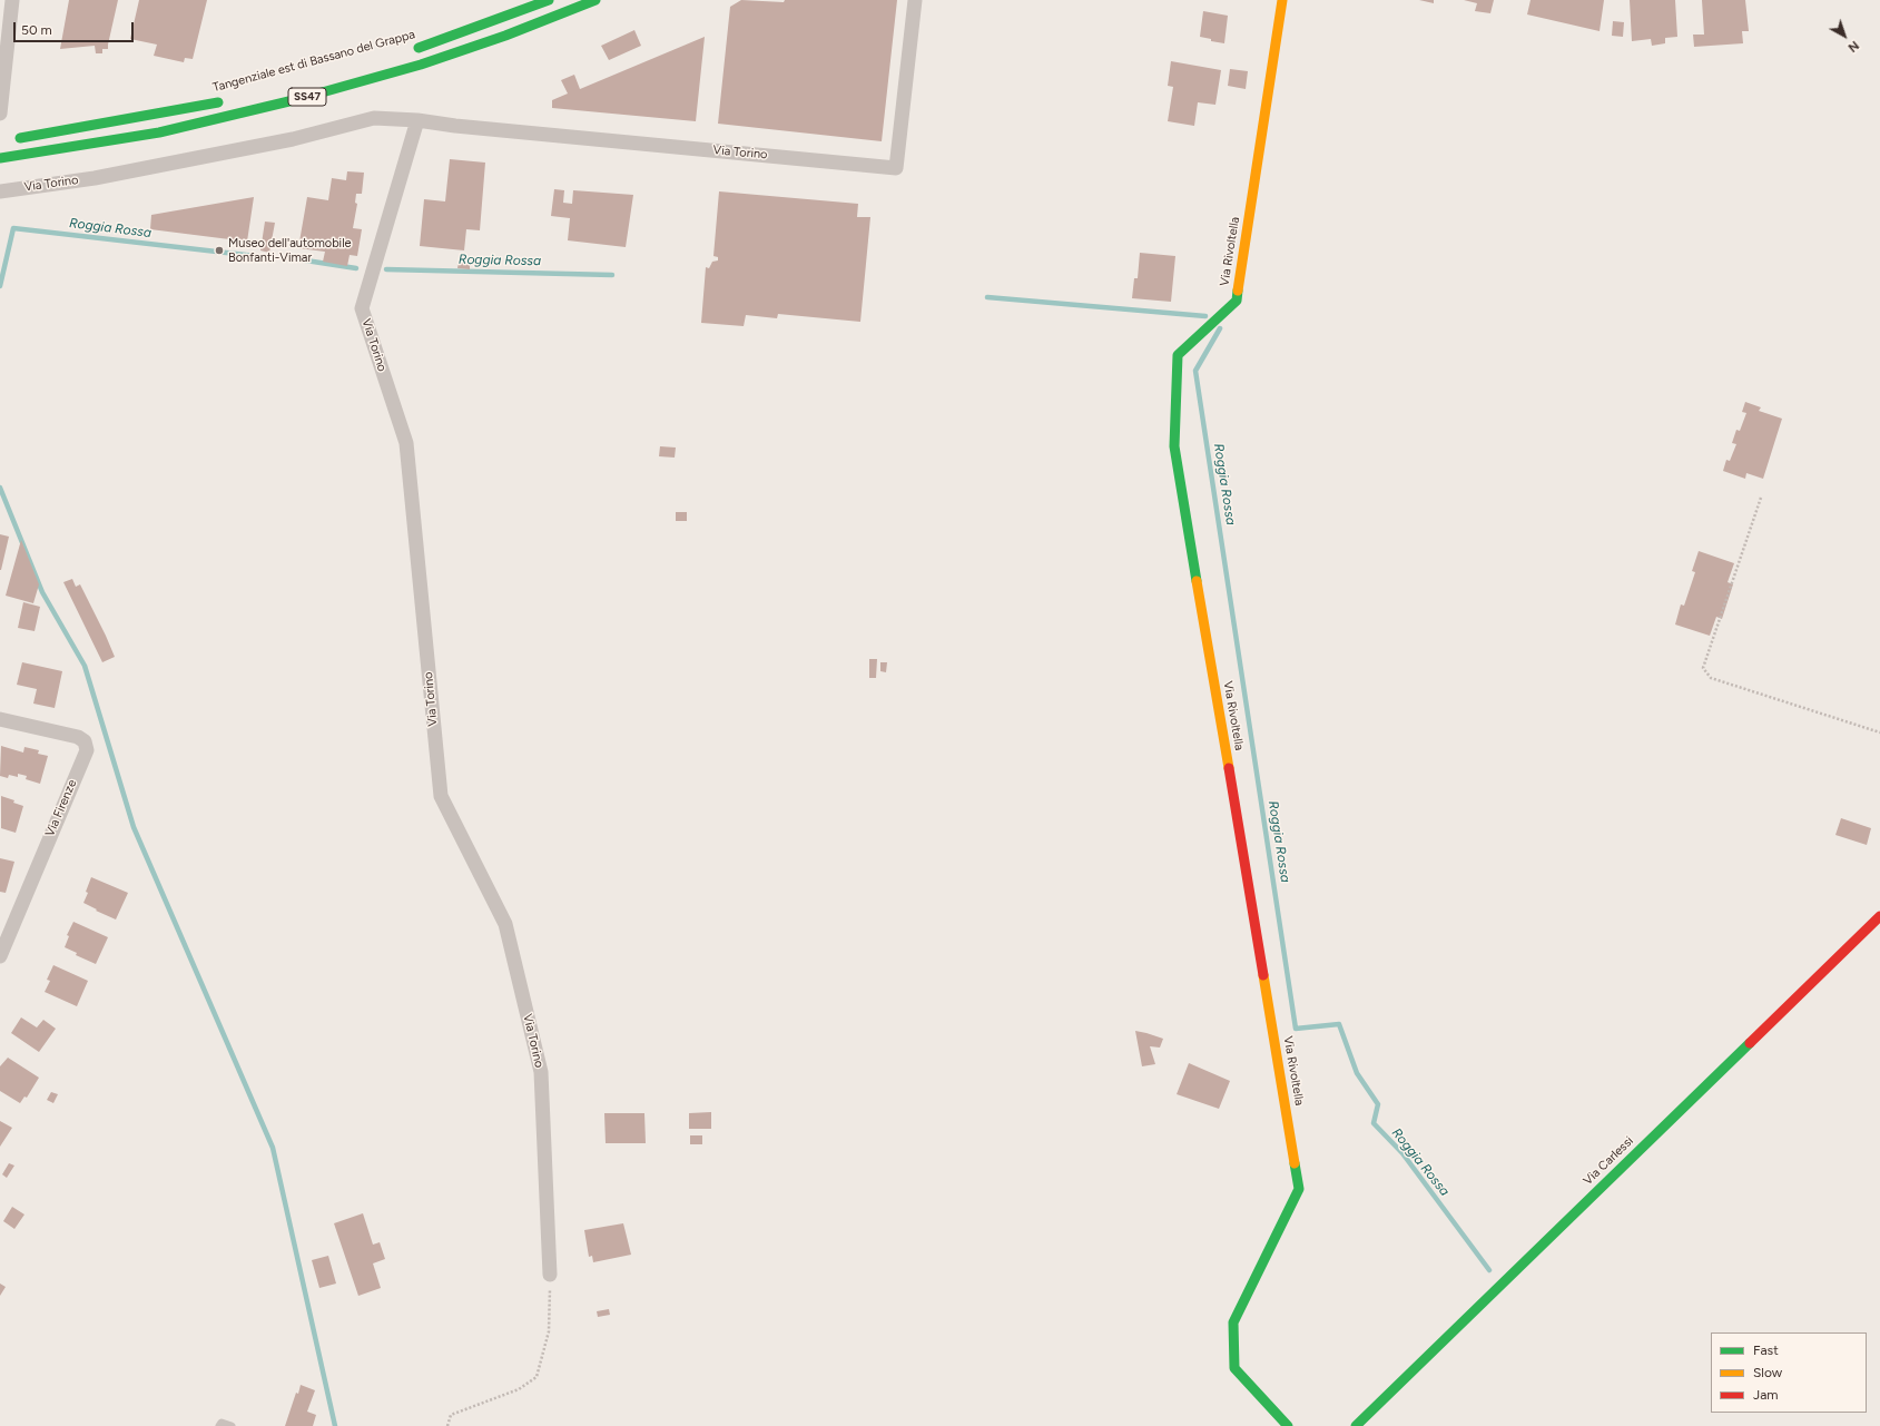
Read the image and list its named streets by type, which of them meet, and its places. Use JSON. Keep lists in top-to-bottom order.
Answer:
{
  "streets": {
    "main road": [
      "Tangenziale est di Bassano del Grappa",
      "SS47",
      "Via Rivoltella",
      "Via Carlessi"
    ],
    "street": ["Via Torino", "Via Firenze"]
  },
  "water": ["Roggia Rossa"],
  "places": ["Museo dell'automobile Bonfanti-Vimar"],
  "legend": ["Fast", "Slow", "Jam"],
  "scale_bar": "50 m",
  "north": "bottom right"
}
